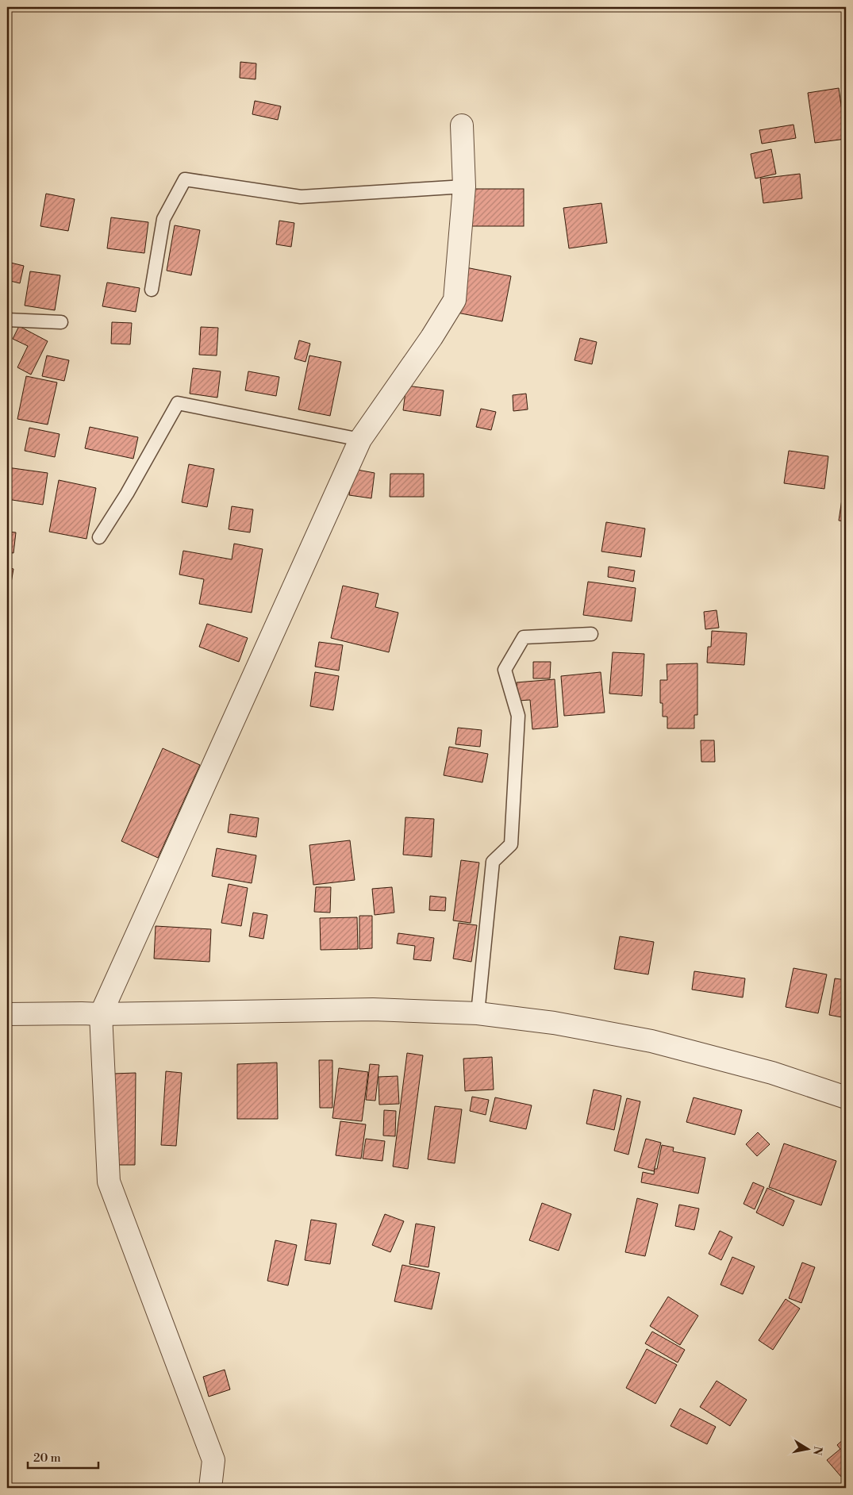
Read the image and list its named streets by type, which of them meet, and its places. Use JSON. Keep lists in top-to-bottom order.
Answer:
{
  "scale_bar": "20 m",
  "north": "right"
}
